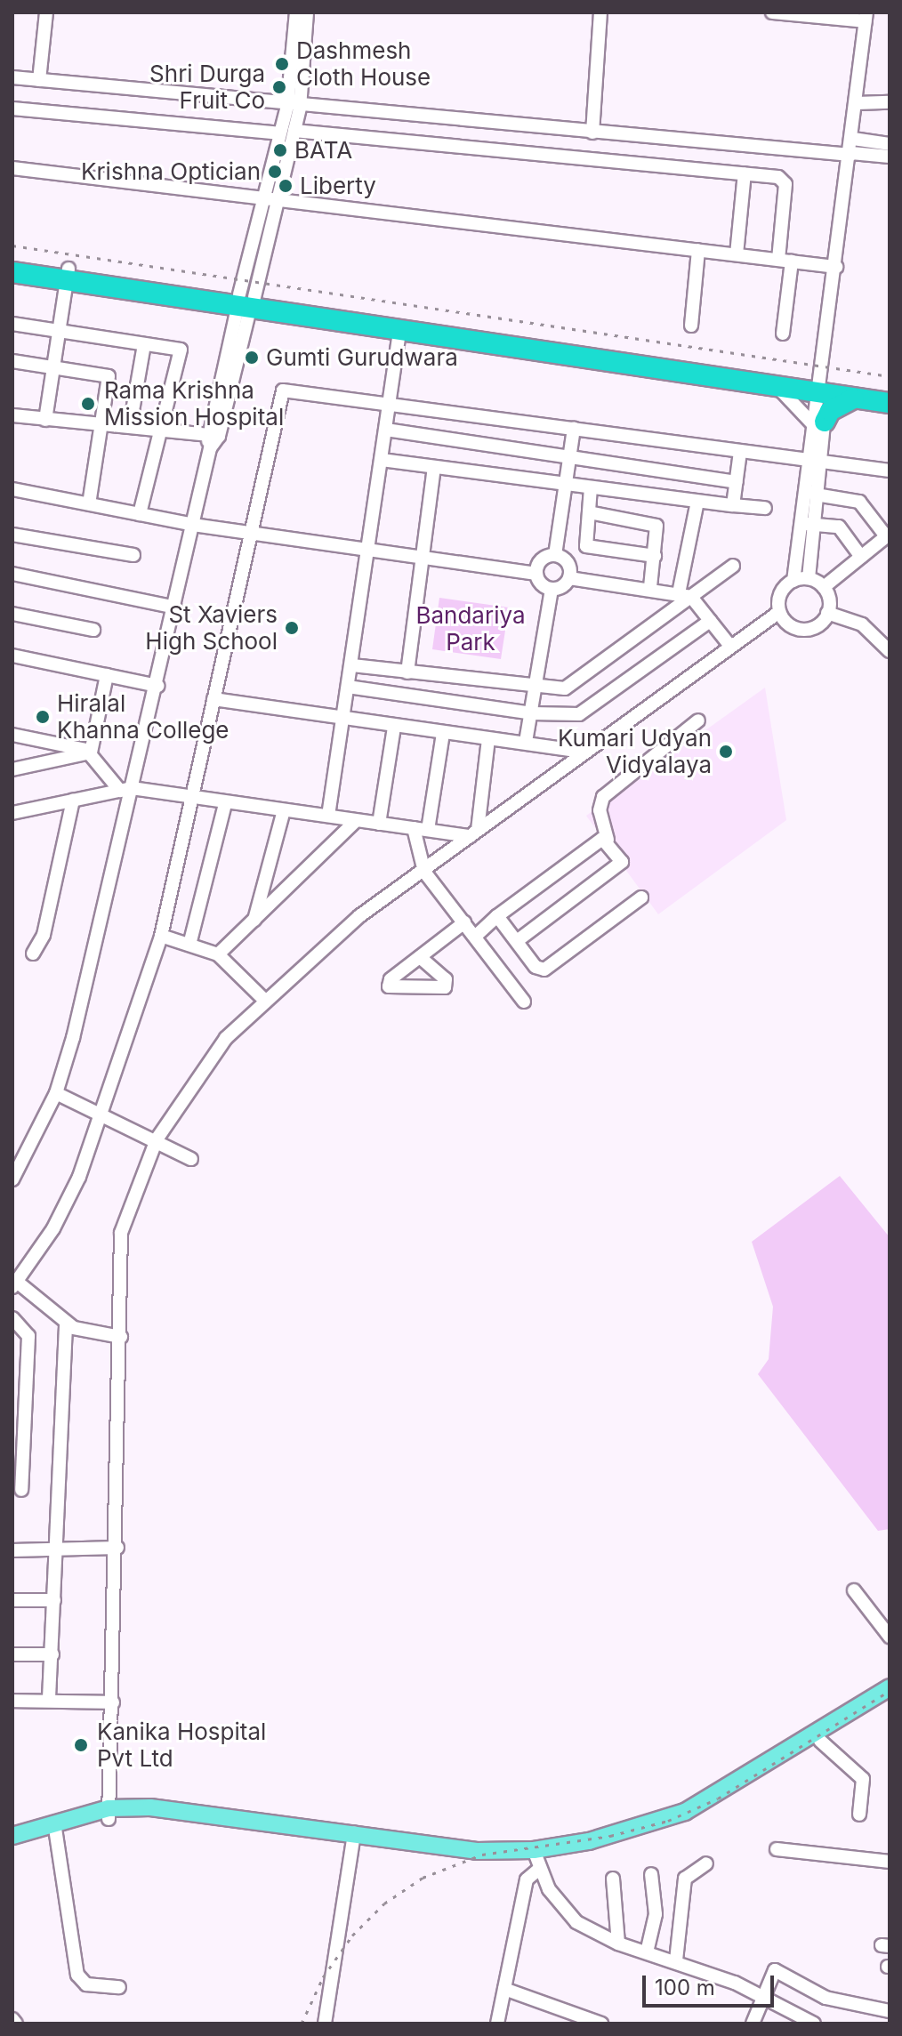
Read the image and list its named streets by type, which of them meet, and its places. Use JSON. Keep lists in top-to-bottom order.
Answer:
{
  "parks": ["Bandariya Park"],
  "places": [
    "Dashmesh Cloth House",
    "Shri Durga Fruit Co",
    "BATA",
    "Krishna Optician",
    "Liberty",
    "Gumti Gurudwara",
    "Rama Krishna Mission Hospital",
    "St Xaviers High School",
    "Hiralal Khanna College",
    "Kumari Udyan Vidyalaya",
    "Kanika Hospital Pvt Ltd"
  ],
  "scale_bar": "100 m"
}
